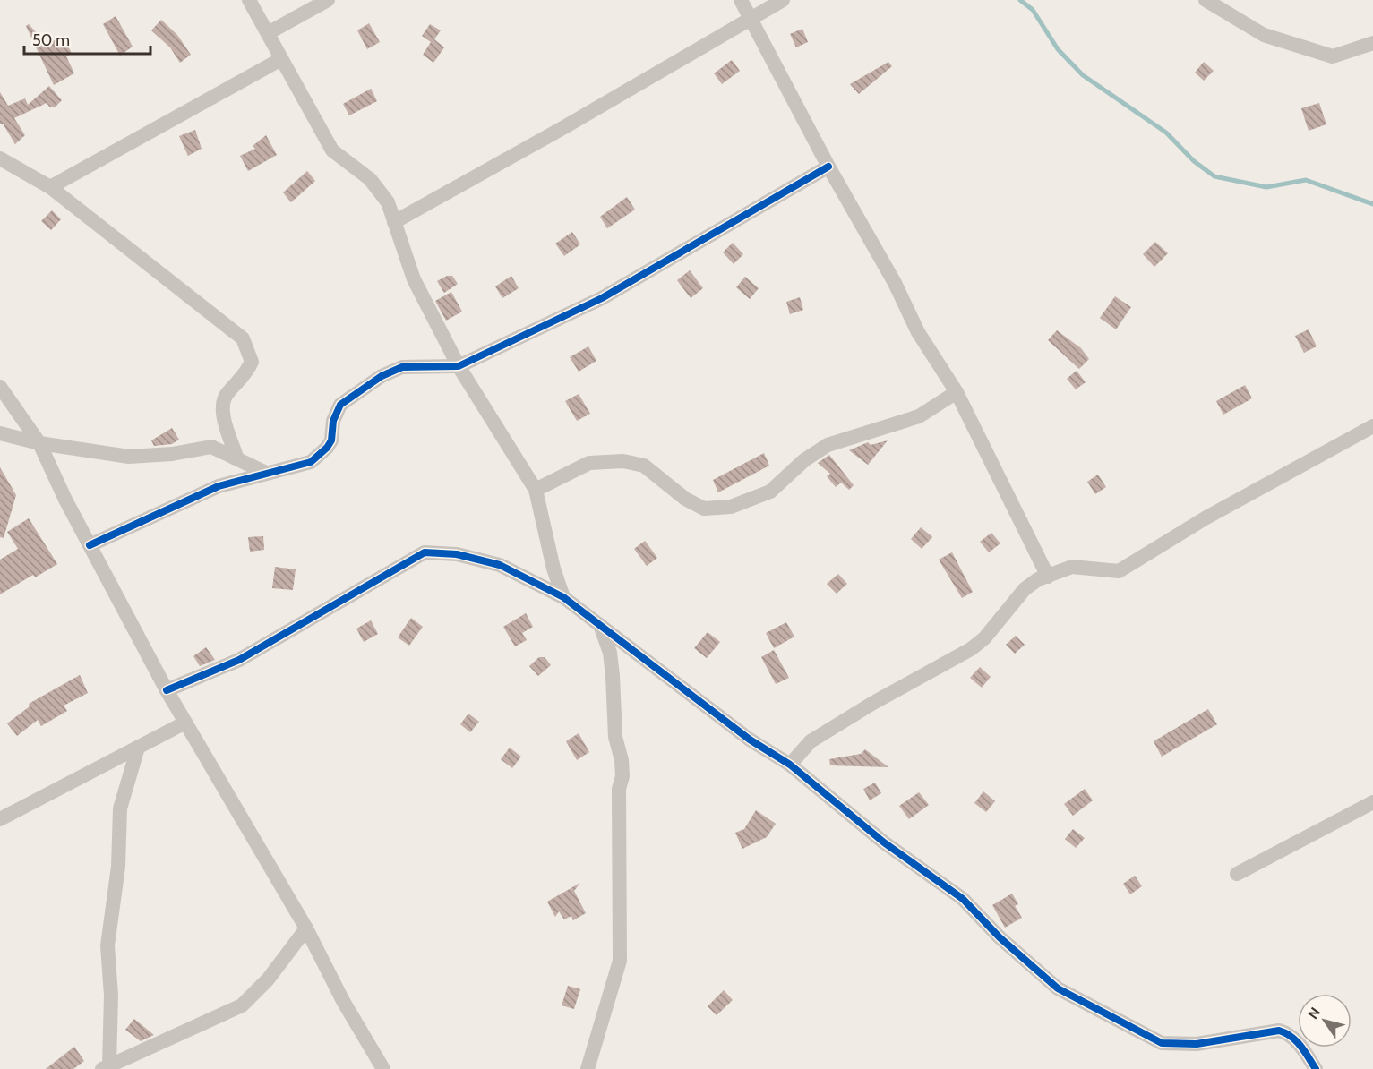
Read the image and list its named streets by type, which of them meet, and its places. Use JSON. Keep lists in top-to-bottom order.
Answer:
{
  "scale_bar": "50 m",
  "north": "top left"
}
